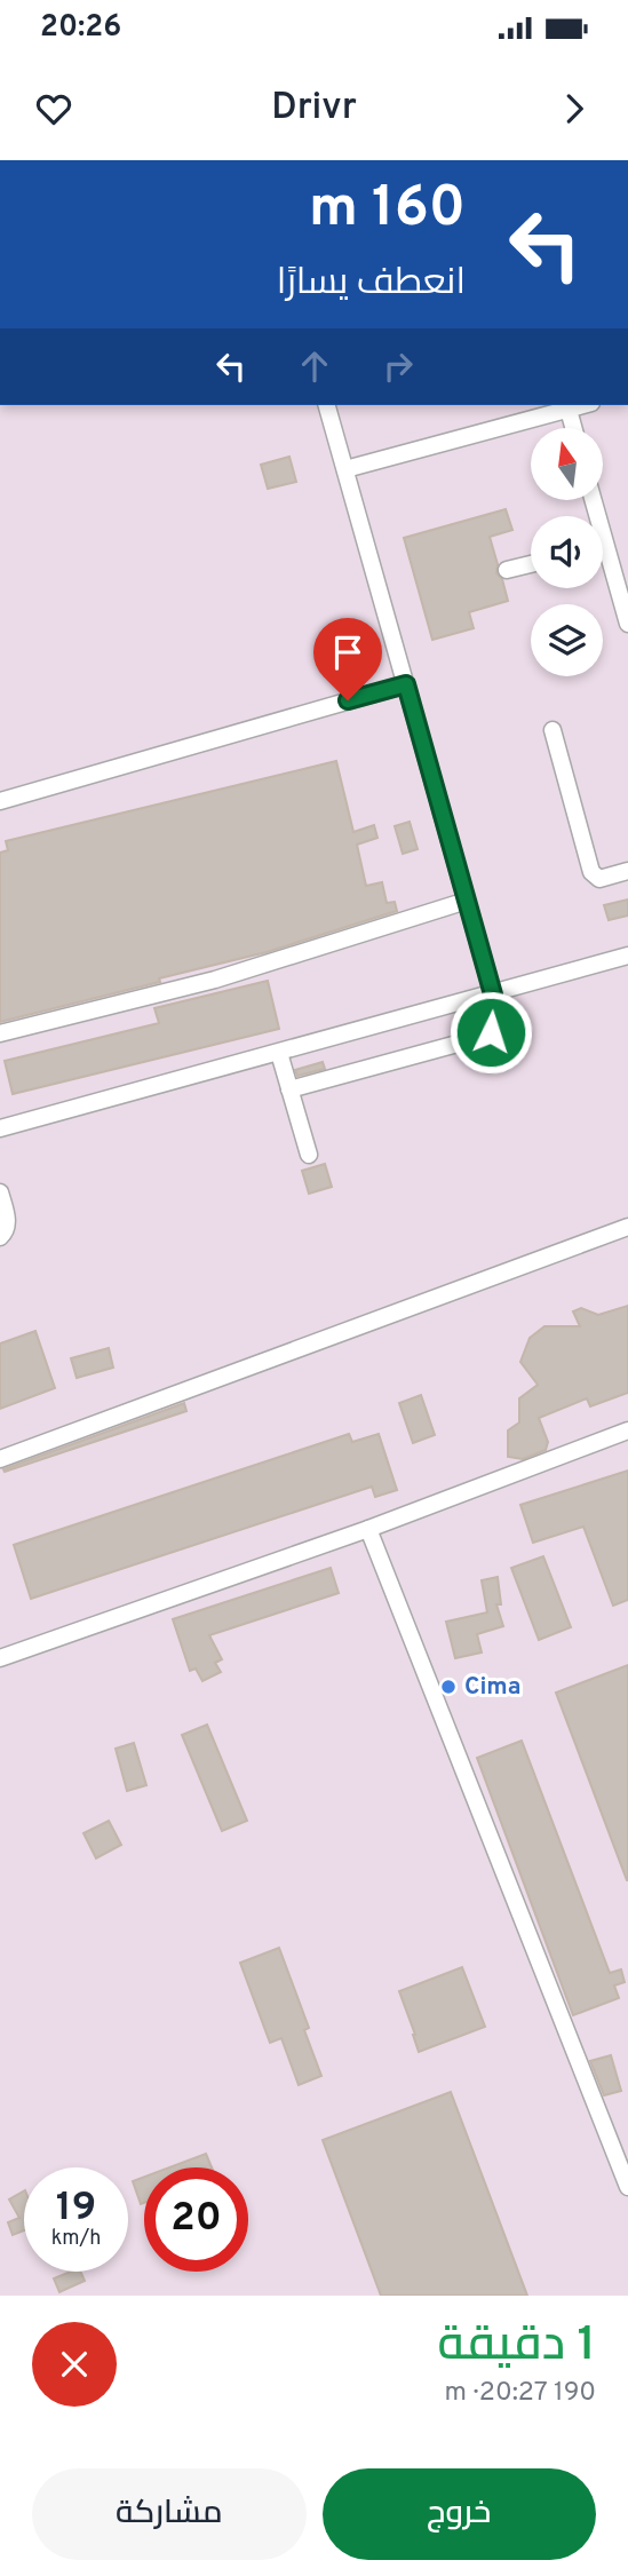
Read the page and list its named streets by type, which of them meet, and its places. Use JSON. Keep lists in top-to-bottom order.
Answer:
{
  "places": ["Cima"],
  "north": "top",
  "page": {
    "status": "20:26",
    "header": "Drivr",
    "turn": ["160 m", "انعطف يسارًا"],
    "speed": "19 km/h",
    "limit": "20",
    "heading": ["1 دقيقة", "190 m · 20:27"],
    "buttons": ["خروج", "مشاركة"]
  }
}
